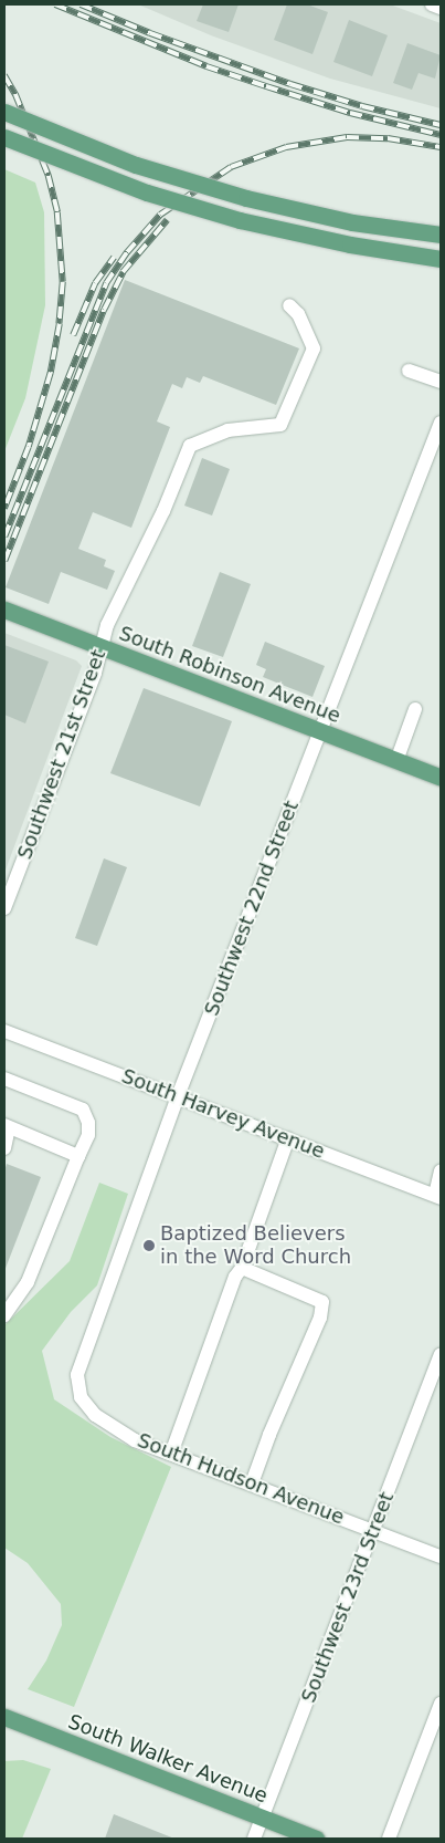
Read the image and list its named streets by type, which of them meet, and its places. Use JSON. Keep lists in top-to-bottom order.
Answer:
{
  "streets": {
    "main road": ["South Robinson Avenue", "South Walker Avenue"],
    "street": [
      "Southwest 21st Street",
      "Southwest 22nd Street",
      "South Harvey Avenue",
      "South Hudson Avenue",
      "Southwest 23rd Street"
    ]
  },
  "crossings": [
    ["South Robinson Avenue", "Southwest 21st Street"],
    ["South Robinson Avenue", "Southwest 22nd Street"],
    ["Southwest 22nd Street", "South Harvey Avenue"],
    ["Southwest 22nd Street", "South Hudson Avenue"],
    ["South Hudson Avenue", "Southwest 23rd Street"],
    ["Southwest 23rd Street", "South Walker Avenue"]
  ],
  "places": ["Baptized Believers in the Word Church"]
}
